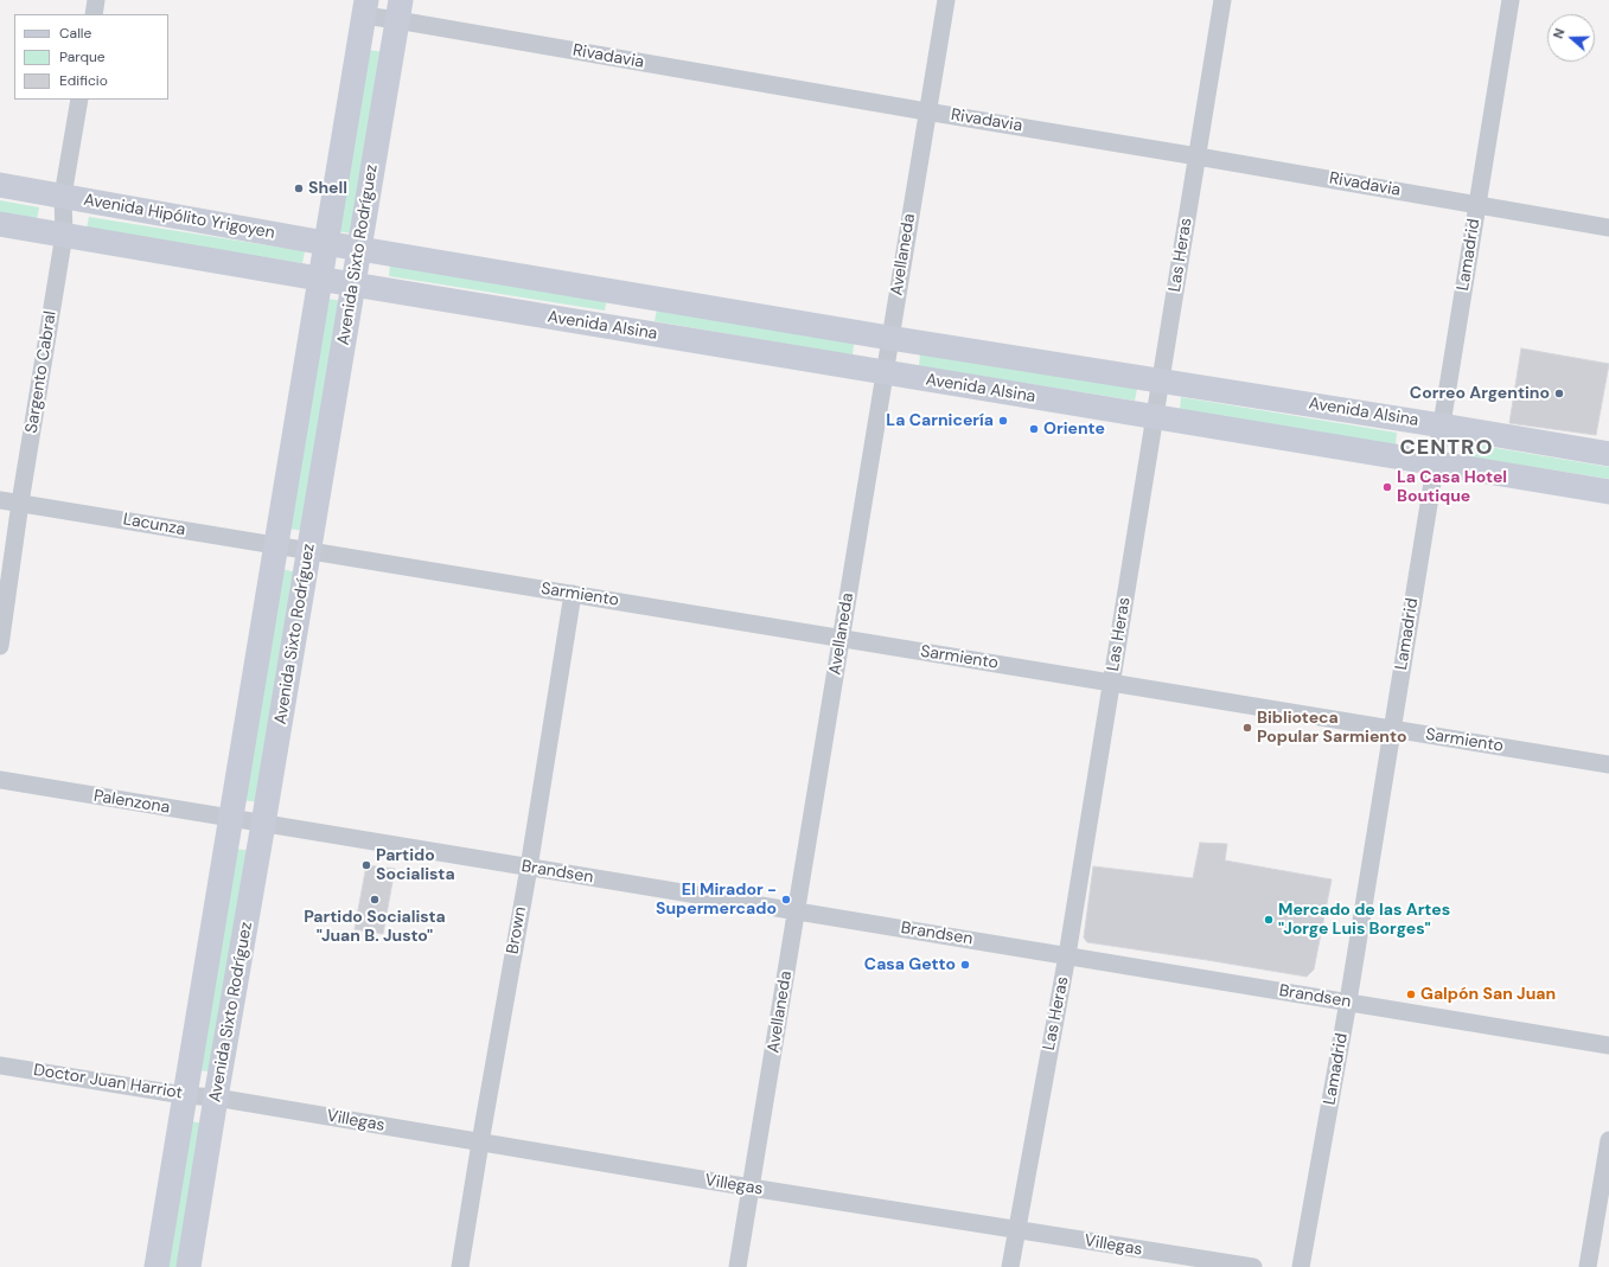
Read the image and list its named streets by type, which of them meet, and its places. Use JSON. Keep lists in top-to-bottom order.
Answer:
{
  "streets": {
    "main road": ["Avenida Hipólito Yrigoyen", "Avenida Sixto Rodríguez", "Avenida Alsina"],
    "street": [
      "Rivadavia",
      "Avellaneda",
      "Las Heras",
      "Lamadrid",
      "Sargento Cabral",
      "Lacunza",
      "Sarmiento",
      "Palenzona",
      "Brandsen",
      "Brown",
      "Doctor Juan Harriot",
      "Villegas"
    ]
  },
  "crossings": [
    ["Rivadavia", "Avenida Sixto Rodríguez"],
    ["Rivadavia", "Avellaneda"],
    ["Rivadavia", "Las Heras"],
    ["Rivadavia", "Lamadrid"],
    ["Avenida Hipólito Yrigoyen", "Avenida Sixto Rodríguez"],
    ["Avenida Hipólito Yrigoyen", "Avenida Alsina"],
    ["Avenida Hipólito Yrigoyen", "Sargento Cabral"],
    ["Avenida Sixto Rodríguez", "Avenida Alsina"],
    ["Avenida Sixto Rodríguez", "Lacunza"],
    ["Avenida Sixto Rodríguez", "Sarmiento"],
    ["Avenida Sixto Rodríguez", "Palenzona"],
    ["Avenida Sixto Rodríguez", "Brandsen"],
    ["Avenida Sixto Rodríguez", "Doctor Juan Harriot"],
    ["Avenida Sixto Rodríguez", "Villegas"],
    ["Avellaneda", "Avenida Alsina"],
    ["Avellaneda", "Sarmiento"],
    ["Avellaneda", "Brandsen"],
    ["Avellaneda", "Villegas"],
    ["Las Heras", "Avenida Alsina"],
    ["Las Heras", "Sarmiento"],
    ["Las Heras", "Brandsen"],
    ["Las Heras", "Villegas"],
    ["Lamadrid", "Avenida Alsina"],
    ["Lamadrid", "Sarmiento"],
    ["Lamadrid", "Brandsen"],
    ["Sargento Cabral", "Lacunza"],
    ["Lacunza", "Sarmiento"],
    ["Sarmiento", "Brown"],
    ["Palenzona", "Brandsen"],
    ["Brandsen", "Brown"],
    ["Brown", "Villegas"],
    ["Doctor Juan Harriot", "Villegas"]
  ],
  "districts": ["CENTRO"],
  "places": [
    "Shell",
    "Correo Argentino",
    "La Carnicería",
    "Oriente",
    "La Casa Hotel Boutique",
    "Biblioteca Popular Sarmiento",
    "Partido Socialista",
    "Partido Socialista \"Juan B. Justo\"",
    "El Mirador - Supermercado",
    "Mercado de las Artes \"Jorge Luis Borges\"",
    "Casa Getto",
    "Galpón San Juan"
  ],
  "legend": ["Calle", "Parque", "Edificio"],
  "north": "left"
}
